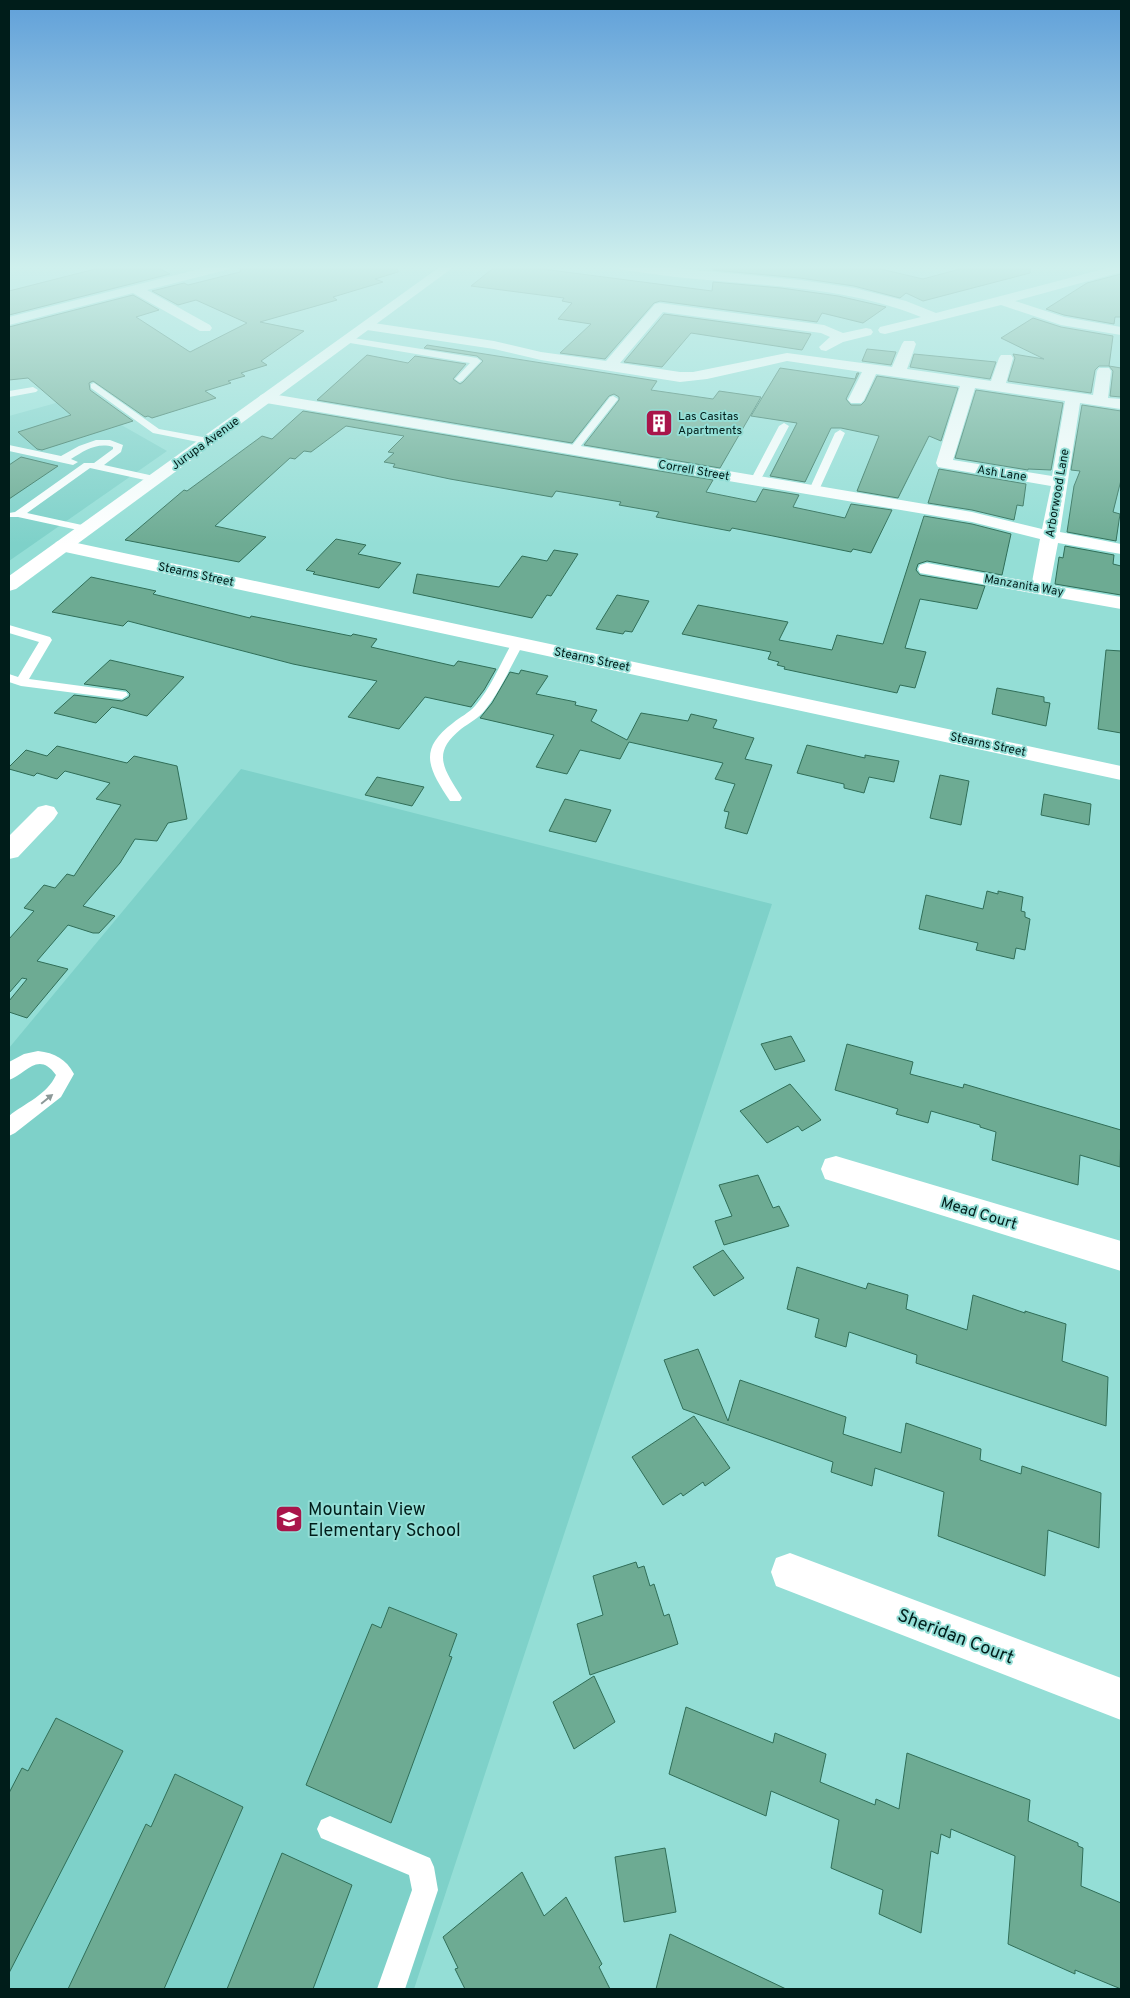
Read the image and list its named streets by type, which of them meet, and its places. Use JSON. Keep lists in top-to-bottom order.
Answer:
{
  "streets": {
    "street": [
      "Jurupa Avenue",
      "Correll Street",
      "Ash Lane",
      "Arborwood Lane",
      "Stearns Street",
      "Manzanita Way",
      "Mead Court",
      "Sheridan Court"
    ]
  },
  "crossings": [
    ["Jurupa Avenue", "Correll Street"],
    ["Jurupa Avenue", "Stearns Street"],
    ["Correll Street", "Arborwood Lane"],
    ["Ash Lane", "Arborwood Lane"],
    ["Arborwood Lane", "Manzanita Way"]
  ],
  "places": {
    "building": ["Las Casitas Apartments"],
    "school or university": ["Mountain View Elementary School"]
  }
}
